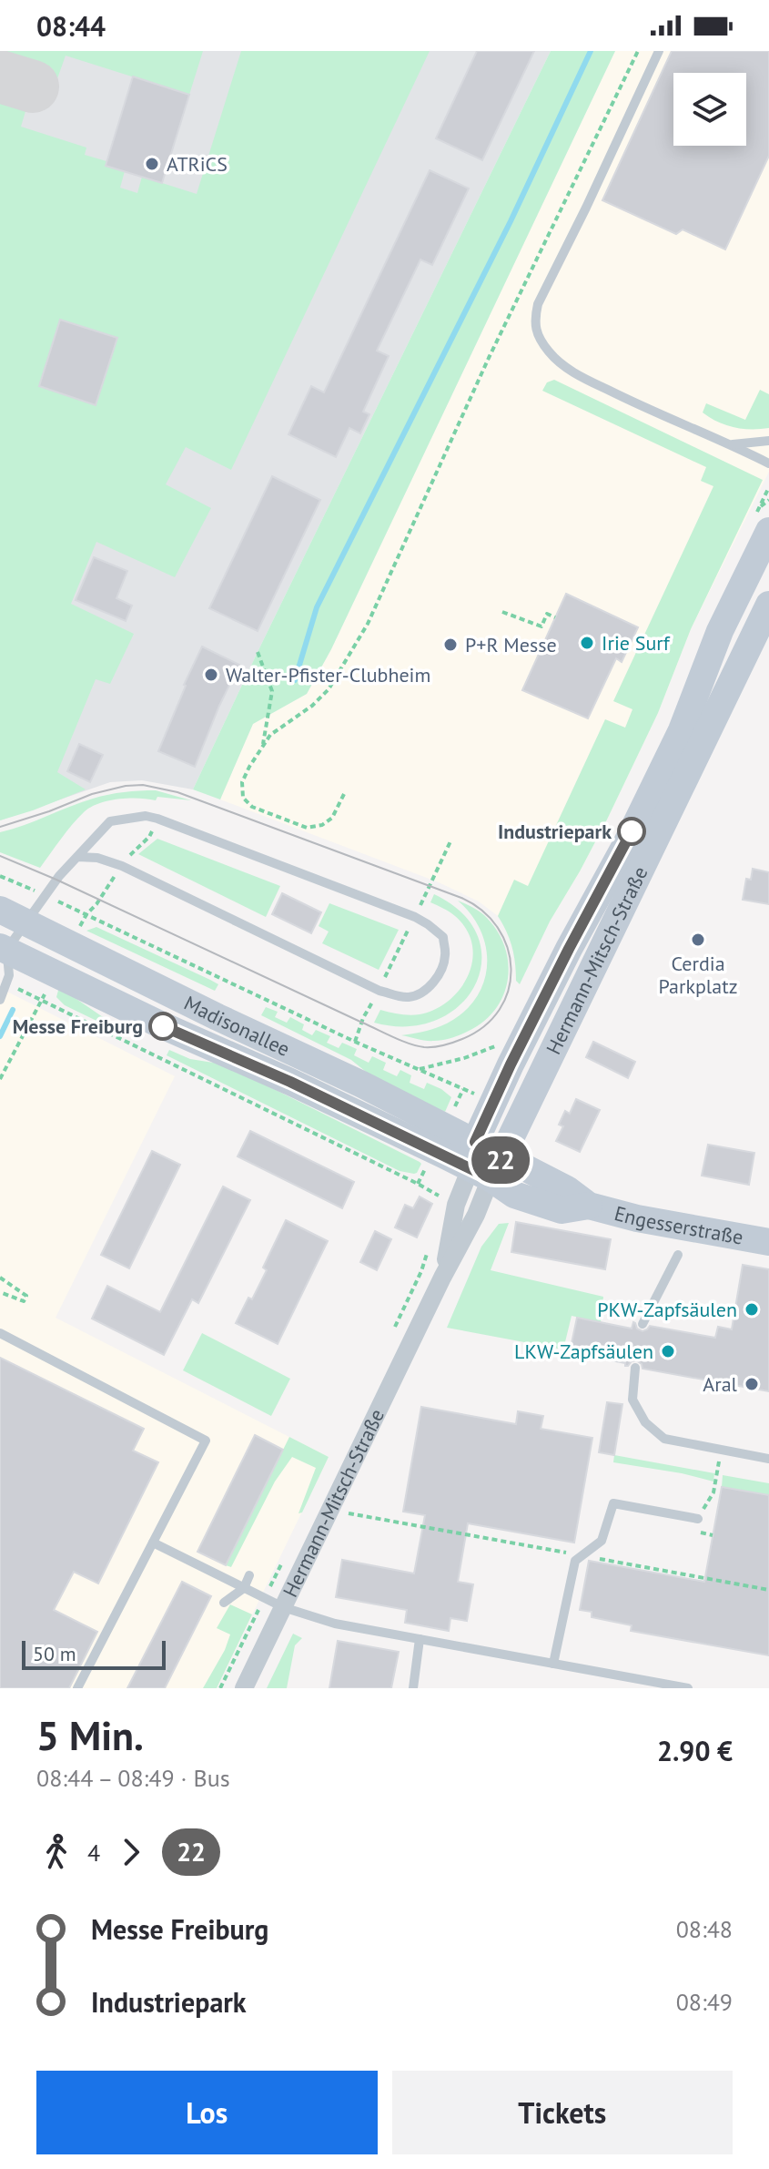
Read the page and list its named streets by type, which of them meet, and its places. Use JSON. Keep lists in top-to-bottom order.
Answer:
{
  "streets": {
    "main road": ["Hermann-Mitsch-Straße", "Madisonallee", "Engesserstraße"]
  },
  "crossings": [
    ["Hermann-Mitsch-Straße", "Madisonallee"],
    ["Hermann-Mitsch-Straße", "Engesserstraße"],
    ["Madisonallee", "Engesserstraße"]
  ],
  "places": [
    "ATRiCS",
    "Irie Surf",
    "P+R Messe",
    "Walter-Pfister-Clubheim",
    "Industriepark",
    "Cerdia Parkplatz",
    "Messe Freiburg",
    "PKW-Zapfsäulen",
    "LKW-Zapfsäulen",
    "Aral"
  ],
  "lines": ["bus line 22"],
  "scale_bar": "50 m",
  "page": {
    "status": "08:44",
    "on_map": "22",
    "scale": "50 m",
    "heading": ["5 Min.", "08:44 – 08:49 · Bus", "2.90 €"],
    "legs": ["4", "22"],
    "list": [
      {
        "name": "Messe Freiburg",
        "value": "08:48"
      },
      {
        "name": "Industriepark",
        "value": "08:49"
      }
    ],
    "buttons": ["Los", "Tickets"]
  }
}
